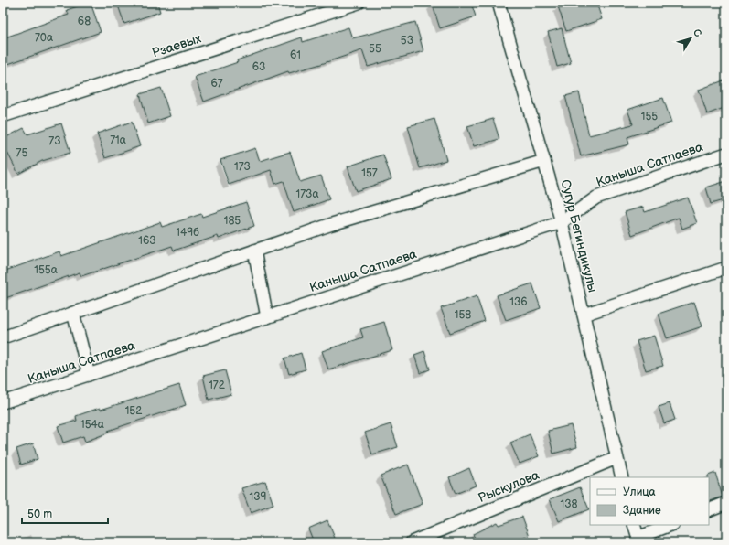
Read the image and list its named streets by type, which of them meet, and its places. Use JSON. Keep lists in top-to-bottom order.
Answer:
{
  "streets": {
    "street": [
      "Рзаевых",
      "Каныша Сатпаева",
      "Сугур Бегиндикулы",
      "Рыскулова"
    ]
  },
  "crossings": [
    ["Каныша Сатпаева", "Сугур Бегиндикулы"],
    ["Сугур Бегиндикулы", "Рыскулова"]
  ],
  "house_numbers": [
    "68",
    "70а",
    "53",
    "55",
    "61",
    "63",
    "67",
    "155",
    "71а",
    "73",
    "75",
    "173",
    "157",
    "173а",
    "185",
    "149б",
    "163",
    "155а",
    "136",
    "158",
    "172",
    "152",
    "154а",
    "139",
    "138"
  ],
  "legend": ["Улица", "Здание"],
  "scale_bar": "50 m",
  "north": "top right"
}
